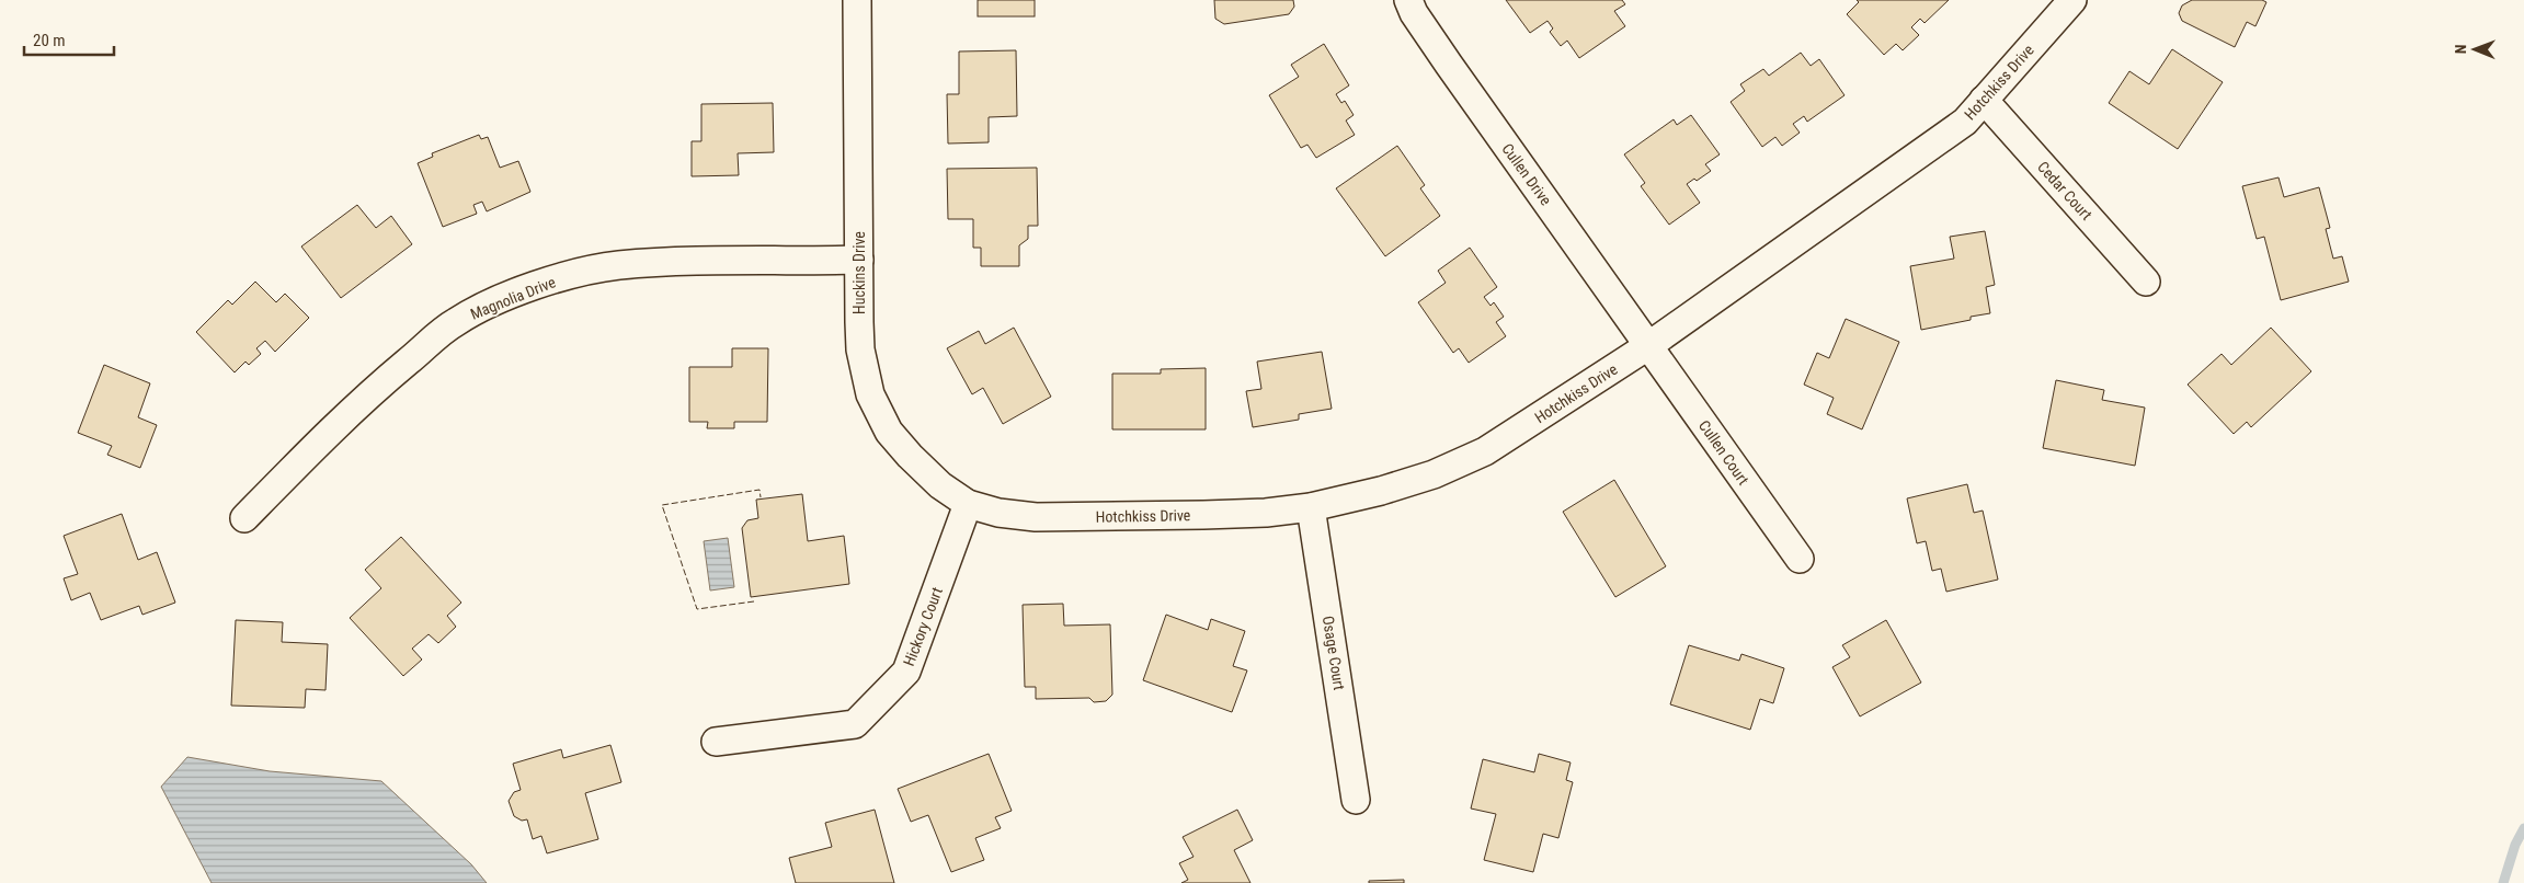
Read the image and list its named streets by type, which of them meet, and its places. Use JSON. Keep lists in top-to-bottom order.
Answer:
{
  "streets": {
    "street": [
      "Hotchkiss Drive",
      "Cullen Drive",
      "Cedar Court",
      "Huckins Drive",
      "Magnolia Drive",
      "Cullen Court",
      "Hickory Court",
      "Osage Court"
    ]
  },
  "crossings": [
    ["Hotchkiss Drive", "Cullen Drive"],
    ["Hotchkiss Drive", "Cedar Court"],
    ["Hotchkiss Drive", "Huckins Drive"],
    ["Hotchkiss Drive", "Cullen Court"],
    ["Hotchkiss Drive", "Hickory Court"],
    ["Hotchkiss Drive", "Osage Court"],
    ["Cullen Drive", "Cullen Court"],
    ["Huckins Drive", "Magnolia Drive"],
    ["Huckins Drive", "Hickory Court"]
  ],
  "scale_bar": "20 m",
  "north": "left"
}
